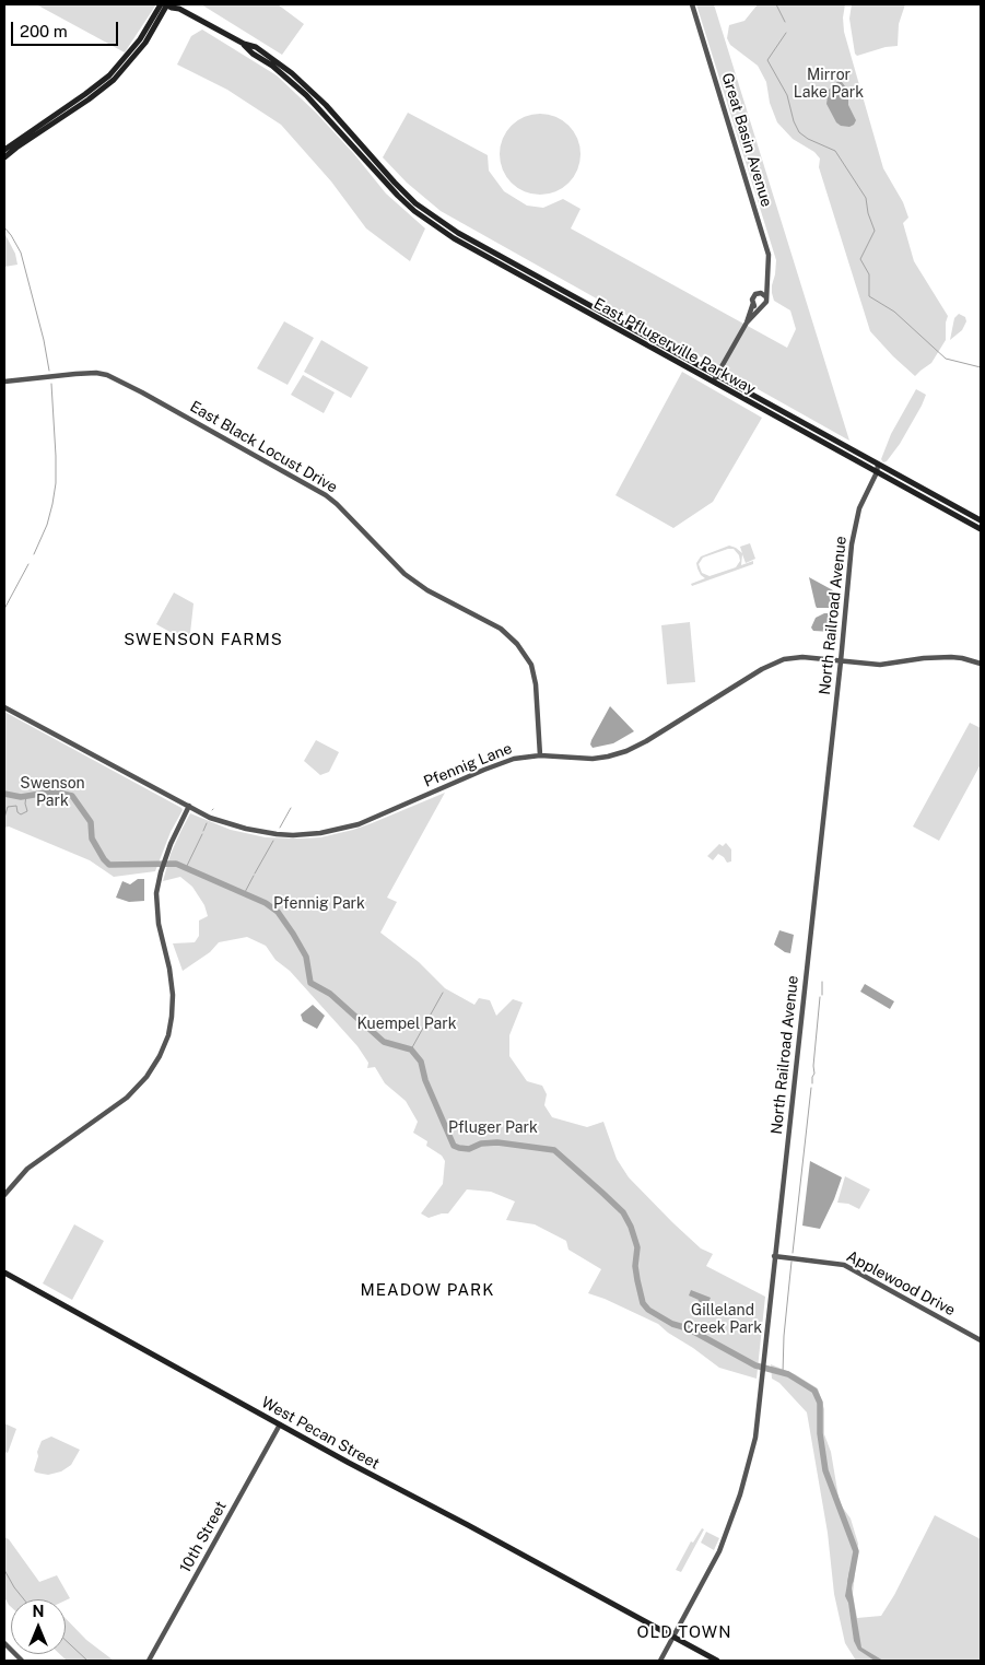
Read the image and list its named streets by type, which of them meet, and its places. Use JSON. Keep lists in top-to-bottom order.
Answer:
{
  "streets": {
    "main road": ["East Pflugerville Parkway", "West Pecan Street"],
    "street": [
      "Great Basin Avenue",
      "East Black Locust Drive",
      "North Railroad Avenue",
      "Pfennig Lane",
      "Applewood Drive",
      "10th Street"
    ]
  },
  "crossings": [
    ["East Pflugerville Parkway", "North Railroad Avenue"],
    ["East Black Locust Drive", "Pfennig Lane"],
    ["North Railroad Avenue", "Pfennig Lane"],
    ["North Railroad Avenue", "Applewood Drive"],
    ["North Railroad Avenue", "West Pecan Street"],
    ["West Pecan Street", "10th Street"]
  ],
  "districts": ["SWENSON FARMS", "MEADOW PARK", "OLD TOWN"],
  "parks": [
    "Mirror Lake Park",
    "Swenson Park",
    "Pfennig Park",
    "Kuempel Park",
    "Pfluger Park",
    "Gilleland Creek Park"
  ],
  "scale_bar": "200 m",
  "north": "top"
}
